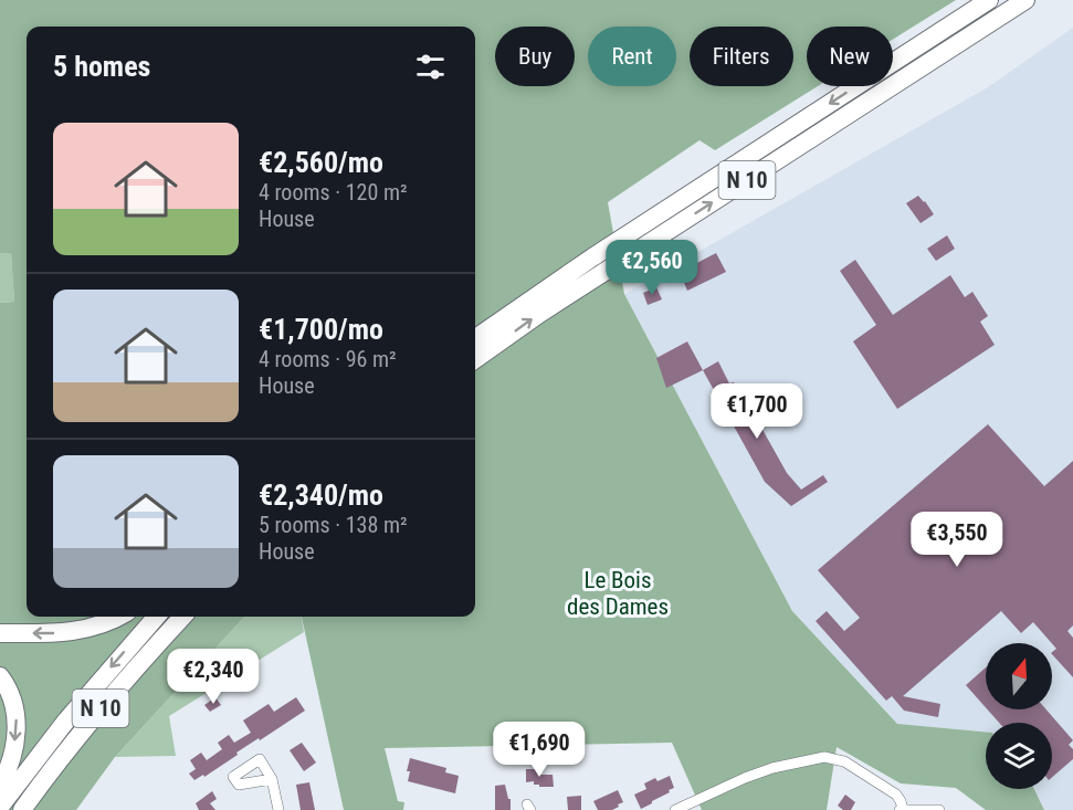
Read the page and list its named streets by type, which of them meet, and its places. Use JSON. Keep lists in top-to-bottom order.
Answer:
{
  "streets": {
    "highway": ["N 10"]
  },
  "parks": ["Le Bois des Dames"],
  "north": "top",
  "page": {
    "chip": [
      "Buy",
      "Rent",
      "Filters",
      "New"
    ],
    "heading": "5 homes",
    "list": [
      {
        "name": "€2,560/mo",
        "note": "4 rooms · 120 m² · House"
      },
      {
        "name": "€1,700/mo",
        "note": "4 rooms · 96 m² · House"
      },
      {
        "name": "€2,340/mo",
        "note": "5 rooms · 138 m² · House"
      }
    ],
    "price": [
      "€2,560",
      "€1,700",
      "€3,550",
      "€2,340",
      "€1,690"
    ]
  }
}
